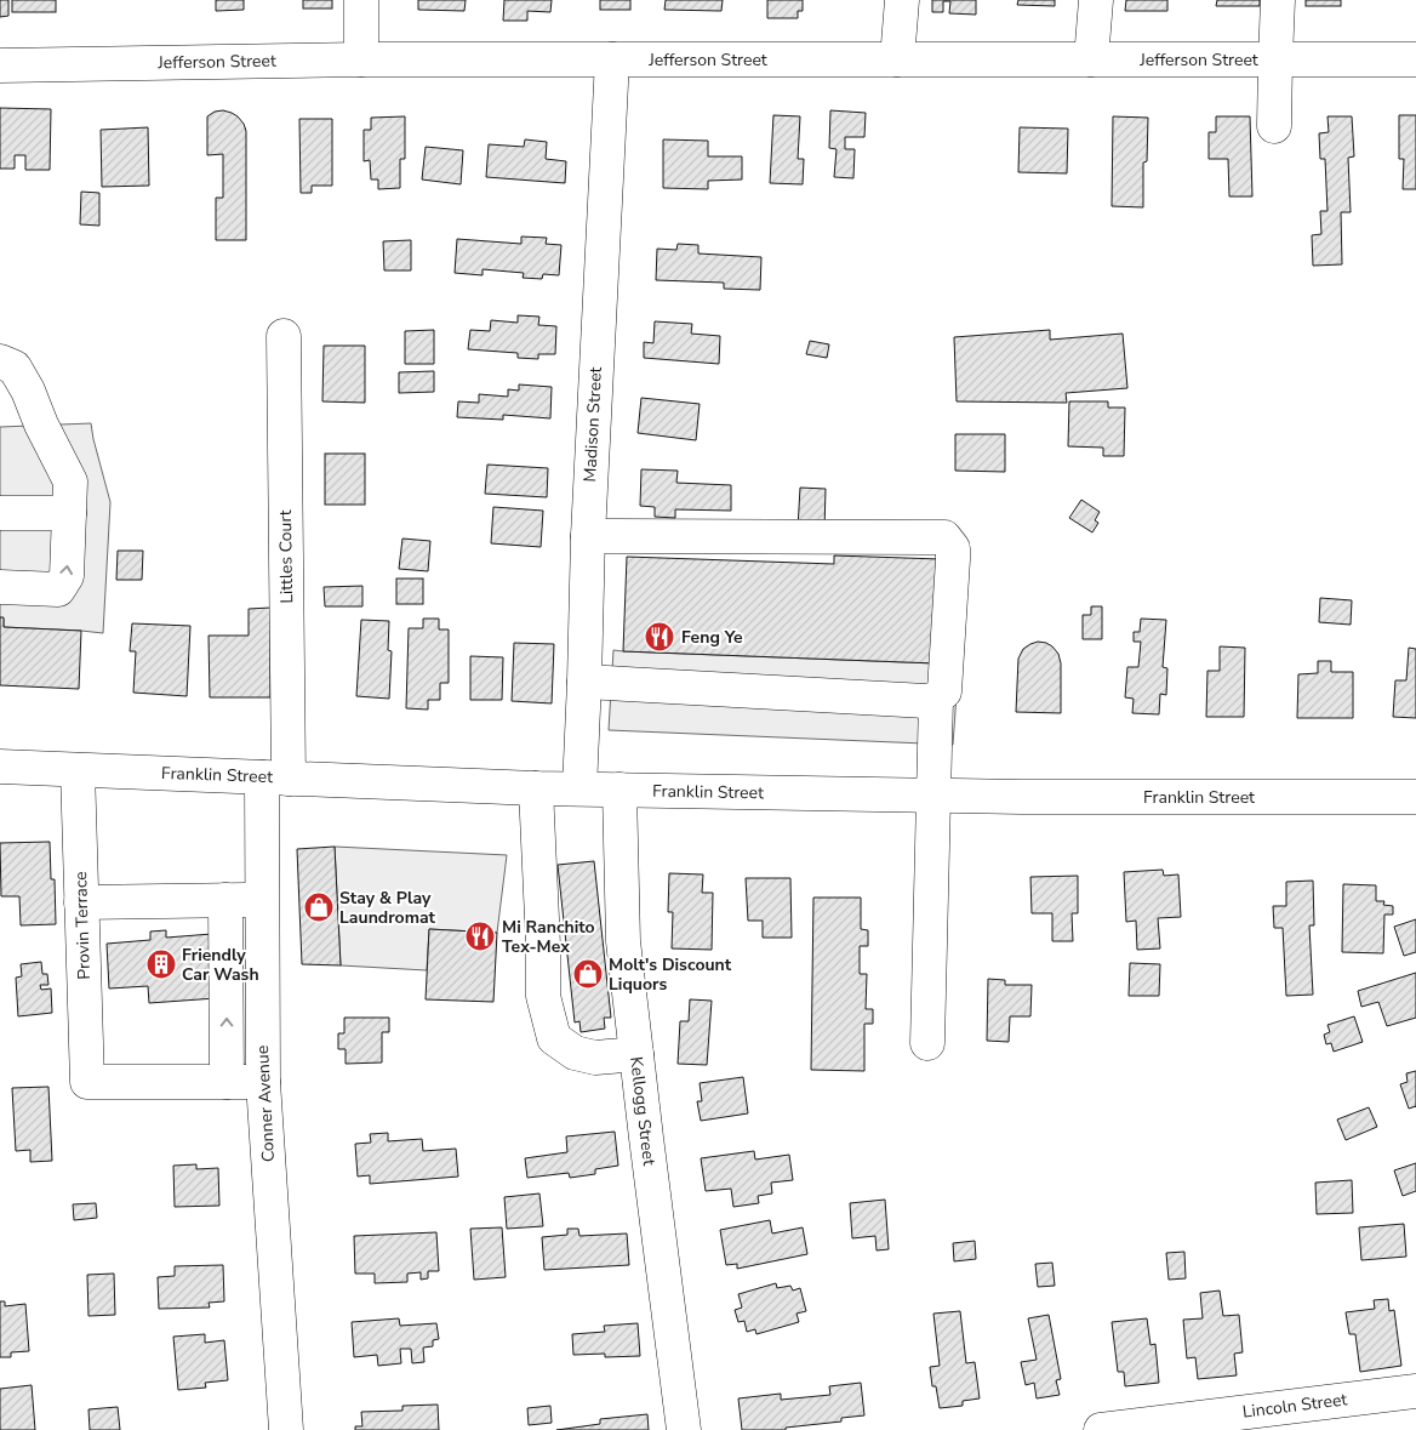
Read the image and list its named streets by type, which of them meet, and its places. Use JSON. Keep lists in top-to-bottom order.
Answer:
{
  "streets": {
    "street": [
      "Jefferson Street",
      "Madison Street",
      "Littles Court",
      "Franklin Street",
      "Provin Terrace",
      "Conner Avenue",
      "Kellogg Street",
      "Lincoln Street"
    ]
  },
  "crossings": [
    ["Jefferson Street", "Madison Street"],
    ["Madison Street", "Franklin Street"],
    ["Littles Court", "Franklin Street"],
    ["Littles Court", "Conner Avenue"],
    ["Franklin Street", "Provin Terrace"],
    ["Franklin Street", "Conner Avenue"],
    ["Franklin Street", "Kellogg Street"]
  ],
  "places": {
    "restaurant": ["Feng Ye", "Mi Ranchito Tex-Mex"],
    "shop": ["Stay & Play Laundromat", "Molt's Discount Liquors"],
    "building": ["Friendly Car Wash"]
  }
}
